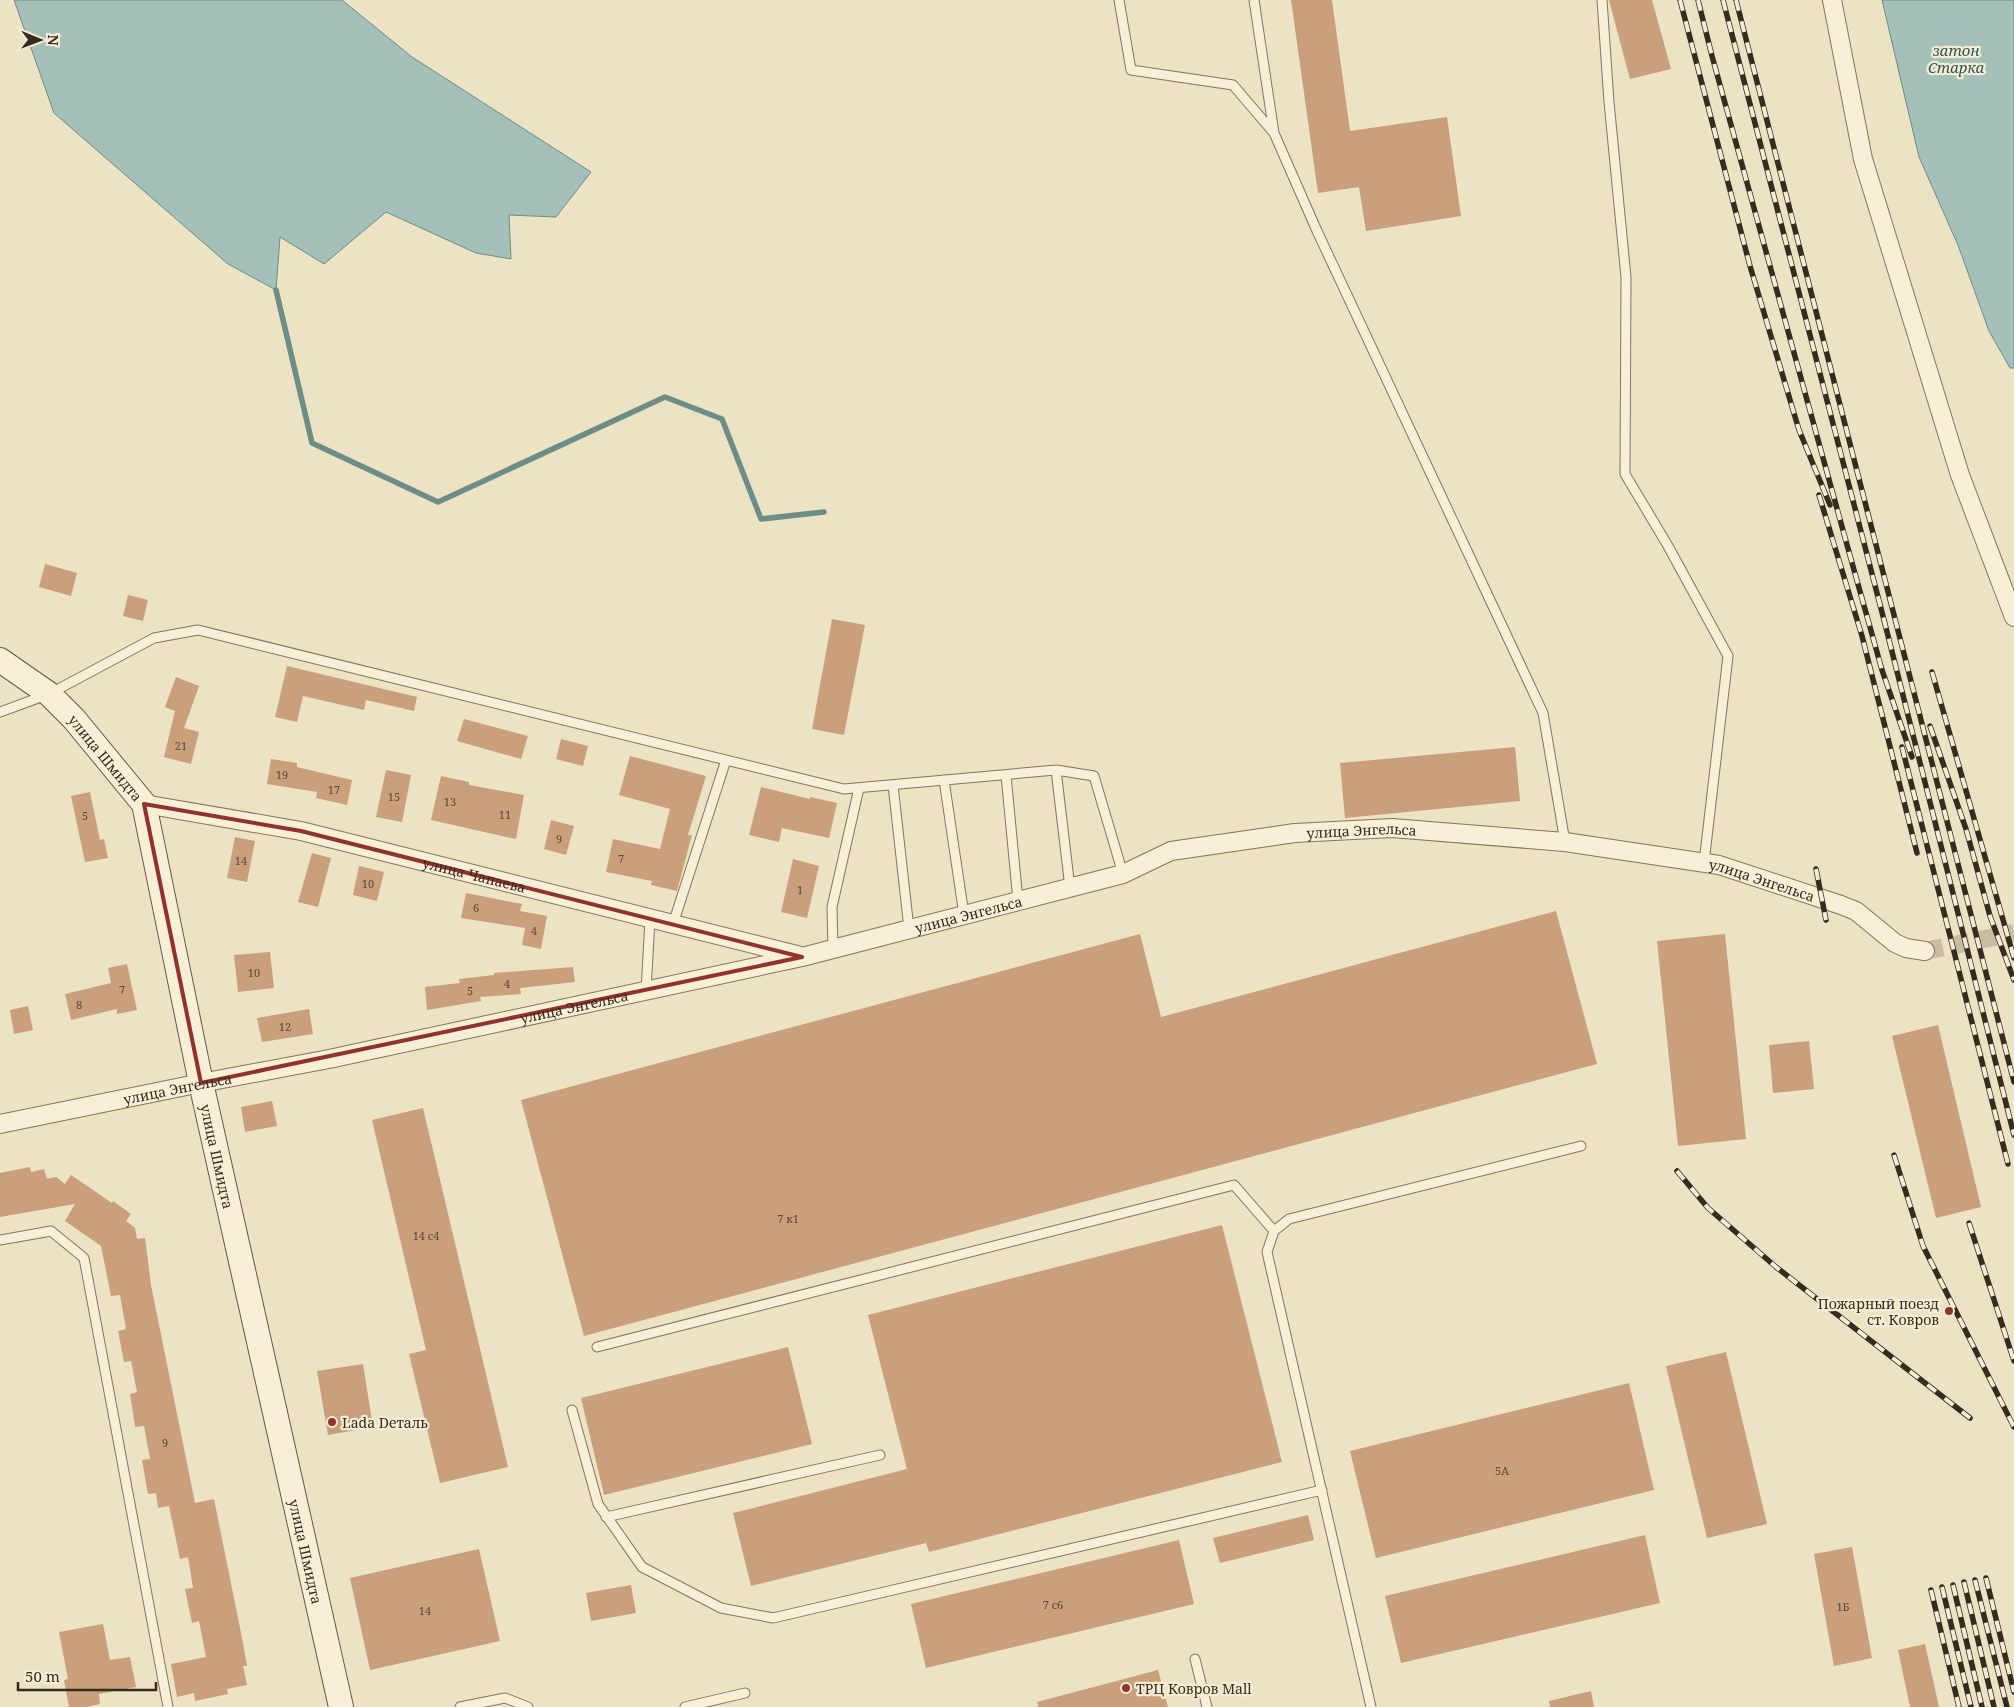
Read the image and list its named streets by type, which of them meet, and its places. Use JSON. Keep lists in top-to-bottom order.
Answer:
{
  "streets": {
    "main road": ["улица Шмидта"],
    "street": ["улица Энгельса", "улица Чапаева"]
  },
  "crossings": [
    ["улица Шмидта", "улица Энгельса"],
    ["улица Шмидта", "улица Чапаева"],
    ["улица Энгельса", "улица Чапаева"]
  ],
  "water": ["затон Старка"],
  "places": ["Пожарный поезд ст. Ковров", "Lada Dеталь", "ТРЦ Ковров Mall"],
  "house_numbers": [
    "21",
    "19",
    "17",
    "15",
    "13",
    "11",
    "5",
    "9",
    "7",
    "14",
    "10",
    "1",
    "6",
    "4",
    "10",
    "4",
    "7",
    "5",
    "8",
    "12",
    "7 к1",
    "14 с4",
    "9",
    "5А",
    "7 с6",
    "1Б",
    "14"
  ],
  "scale_bar": "50 m",
  "north": "right"
}
